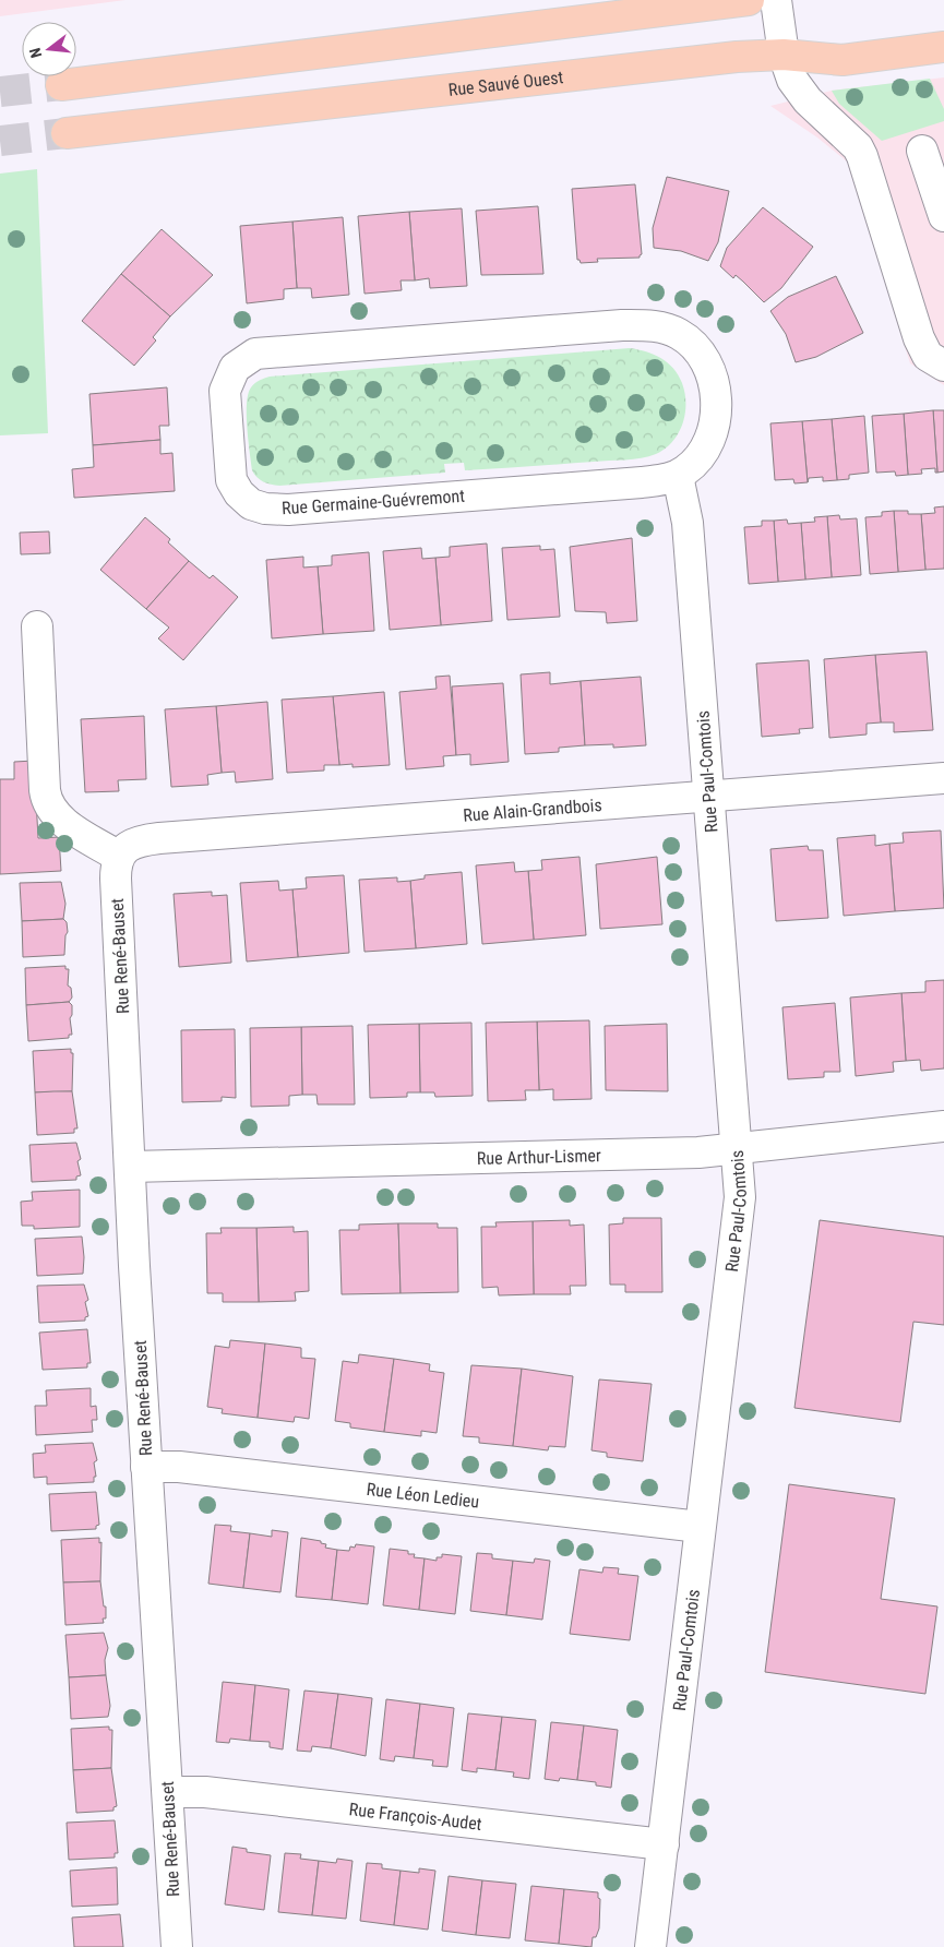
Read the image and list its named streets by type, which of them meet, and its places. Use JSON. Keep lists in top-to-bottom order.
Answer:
{
  "streets": {
    "main road": ["Rue Sauvé Ouest"],
    "street": [
      "Rue Germaine-Guévremont",
      "Rue Paul-Comtois",
      "Rue Alain-Grandbois",
      "Rue René-Bauset",
      "Rue Arthur-Lismer",
      "Rue Léon Ledieu",
      "Rue François-Audet"
    ]
  },
  "crossings": [
    ["Rue Germaine-Guévremont", "Rue Paul-Comtois"],
    ["Rue Paul-Comtois", "Rue Alain-Grandbois"],
    ["Rue Paul-Comtois", "Rue Arthur-Lismer"],
    ["Rue Paul-Comtois", "Rue Léon Ledieu"],
    ["Rue Paul-Comtois", "Rue François-Audet"],
    ["Rue Alain-Grandbois", "Rue René-Bauset"],
    ["Rue René-Bauset", "Rue Arthur-Lismer"],
    ["Rue René-Bauset", "Rue Léon Ledieu"],
    ["Rue René-Bauset", "Rue François-Audet"]
  ],
  "north": "left"
}
